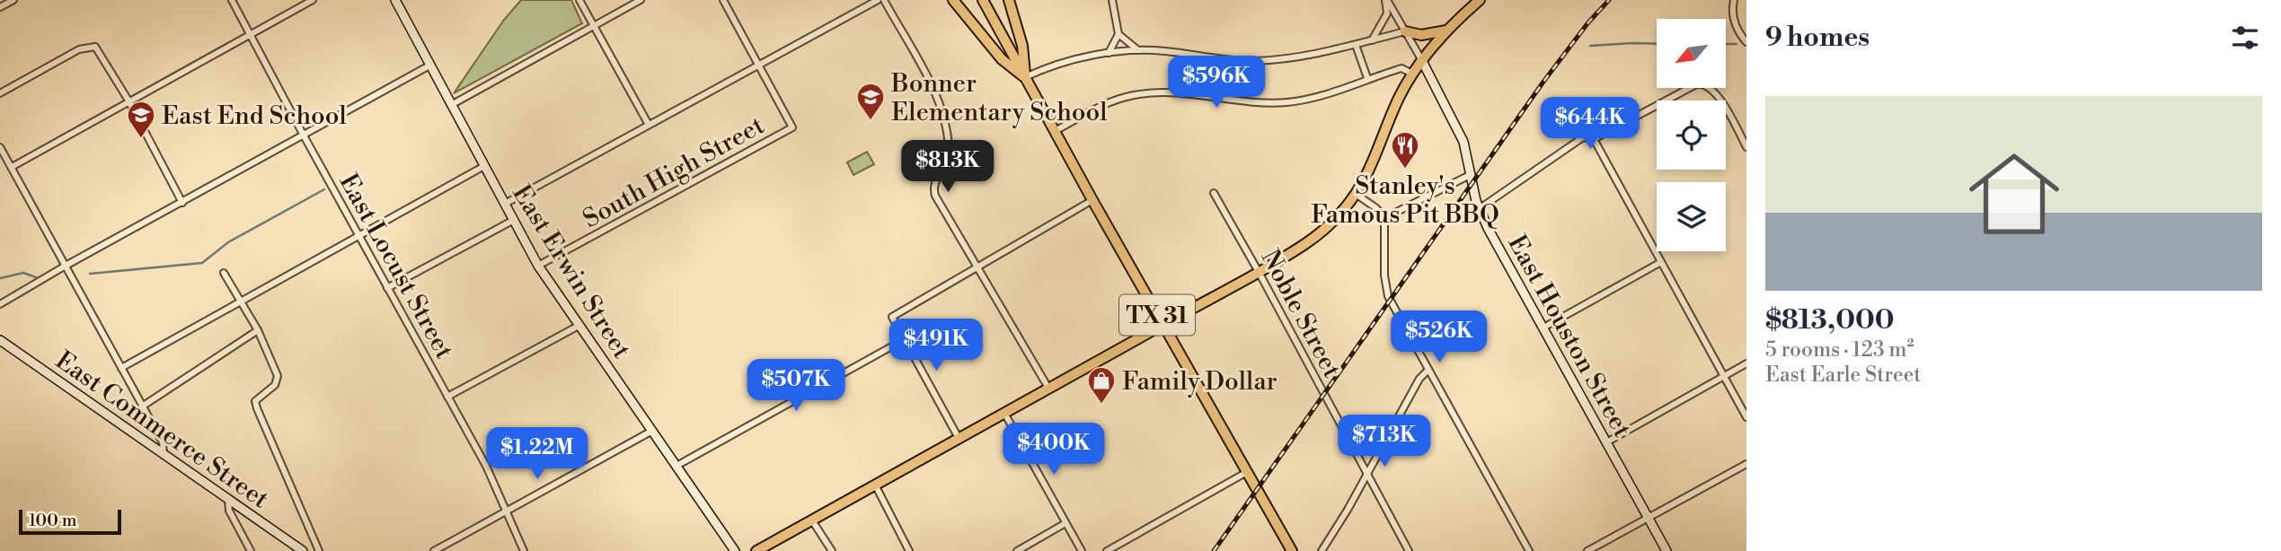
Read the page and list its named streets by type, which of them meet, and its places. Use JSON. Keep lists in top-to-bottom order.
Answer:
{
  "streets": {
    "main road": ["TX 31"],
    "street": [
      "South High Street",
      "East Locust Street",
      "East Erwin Street",
      "Noble Street",
      "East Houston Street",
      "East Commerce Street"
    ]
  },
  "crossings": [
    ["South High Street", "East Erwin Street"]
  ],
  "places": {
    "school or university": ["Bonner Elementary School", "East End School"],
    "restaurant": ["Stanley's Famous Pit BBQ"],
    "shop": ["Family Dollar"]
  },
  "scale_bar": "100 m",
  "north": "bottom left",
  "page": {
    "heading": "9 homes",
    "price": [
      "$596K",
      "$644K",
      "$813K",
      "$526K",
      "$491K",
      "$507K",
      "$713K",
      "$400K",
      "$1.22M"
    ],
    "list": [
      {
        "name": "$813,000",
        "note": "5 rooms · 123 m² · East Earle Street"
      }
    ],
    "scale": "100 m"
  }
}
